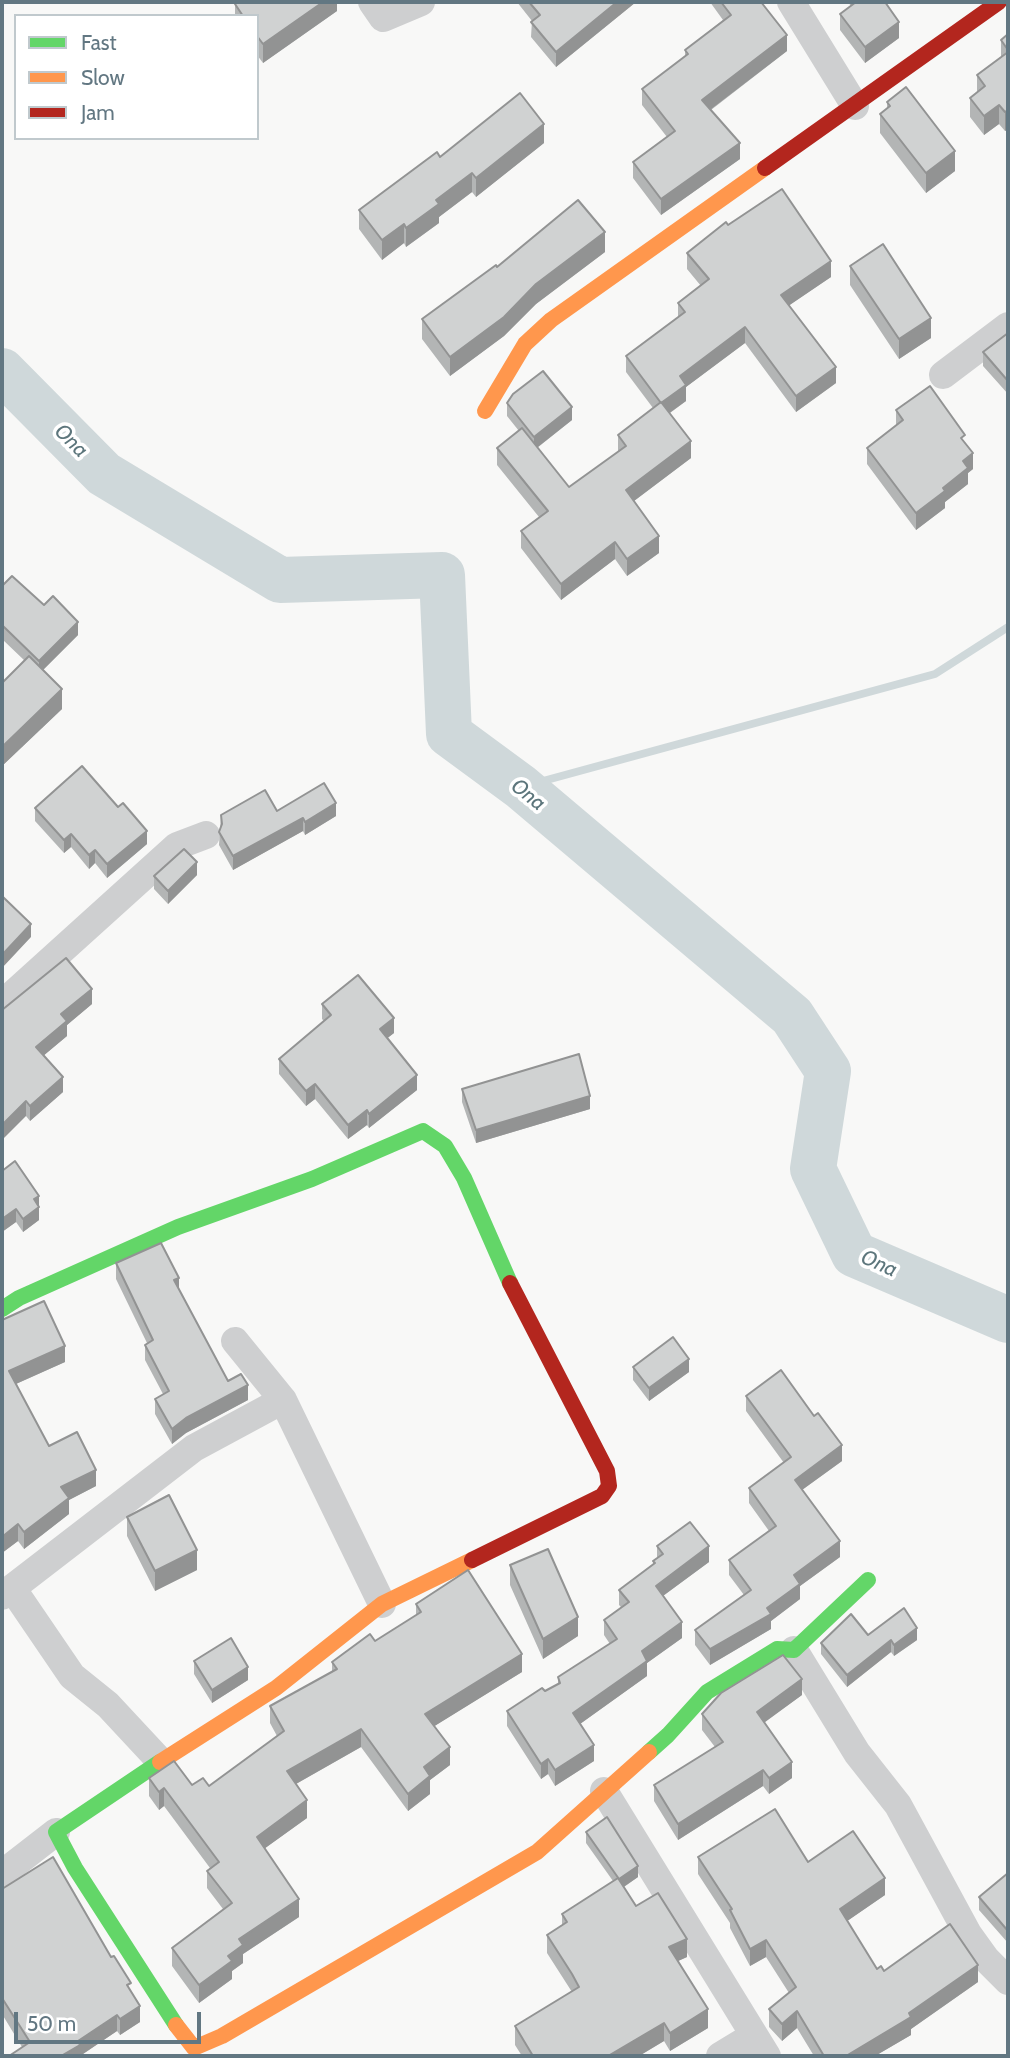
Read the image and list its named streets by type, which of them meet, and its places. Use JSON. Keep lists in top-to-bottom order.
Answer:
{
  "water": ["Ona"],
  "legend": ["Fast", "Slow", "Jam"],
  "scale_bar": "50 m"
}
